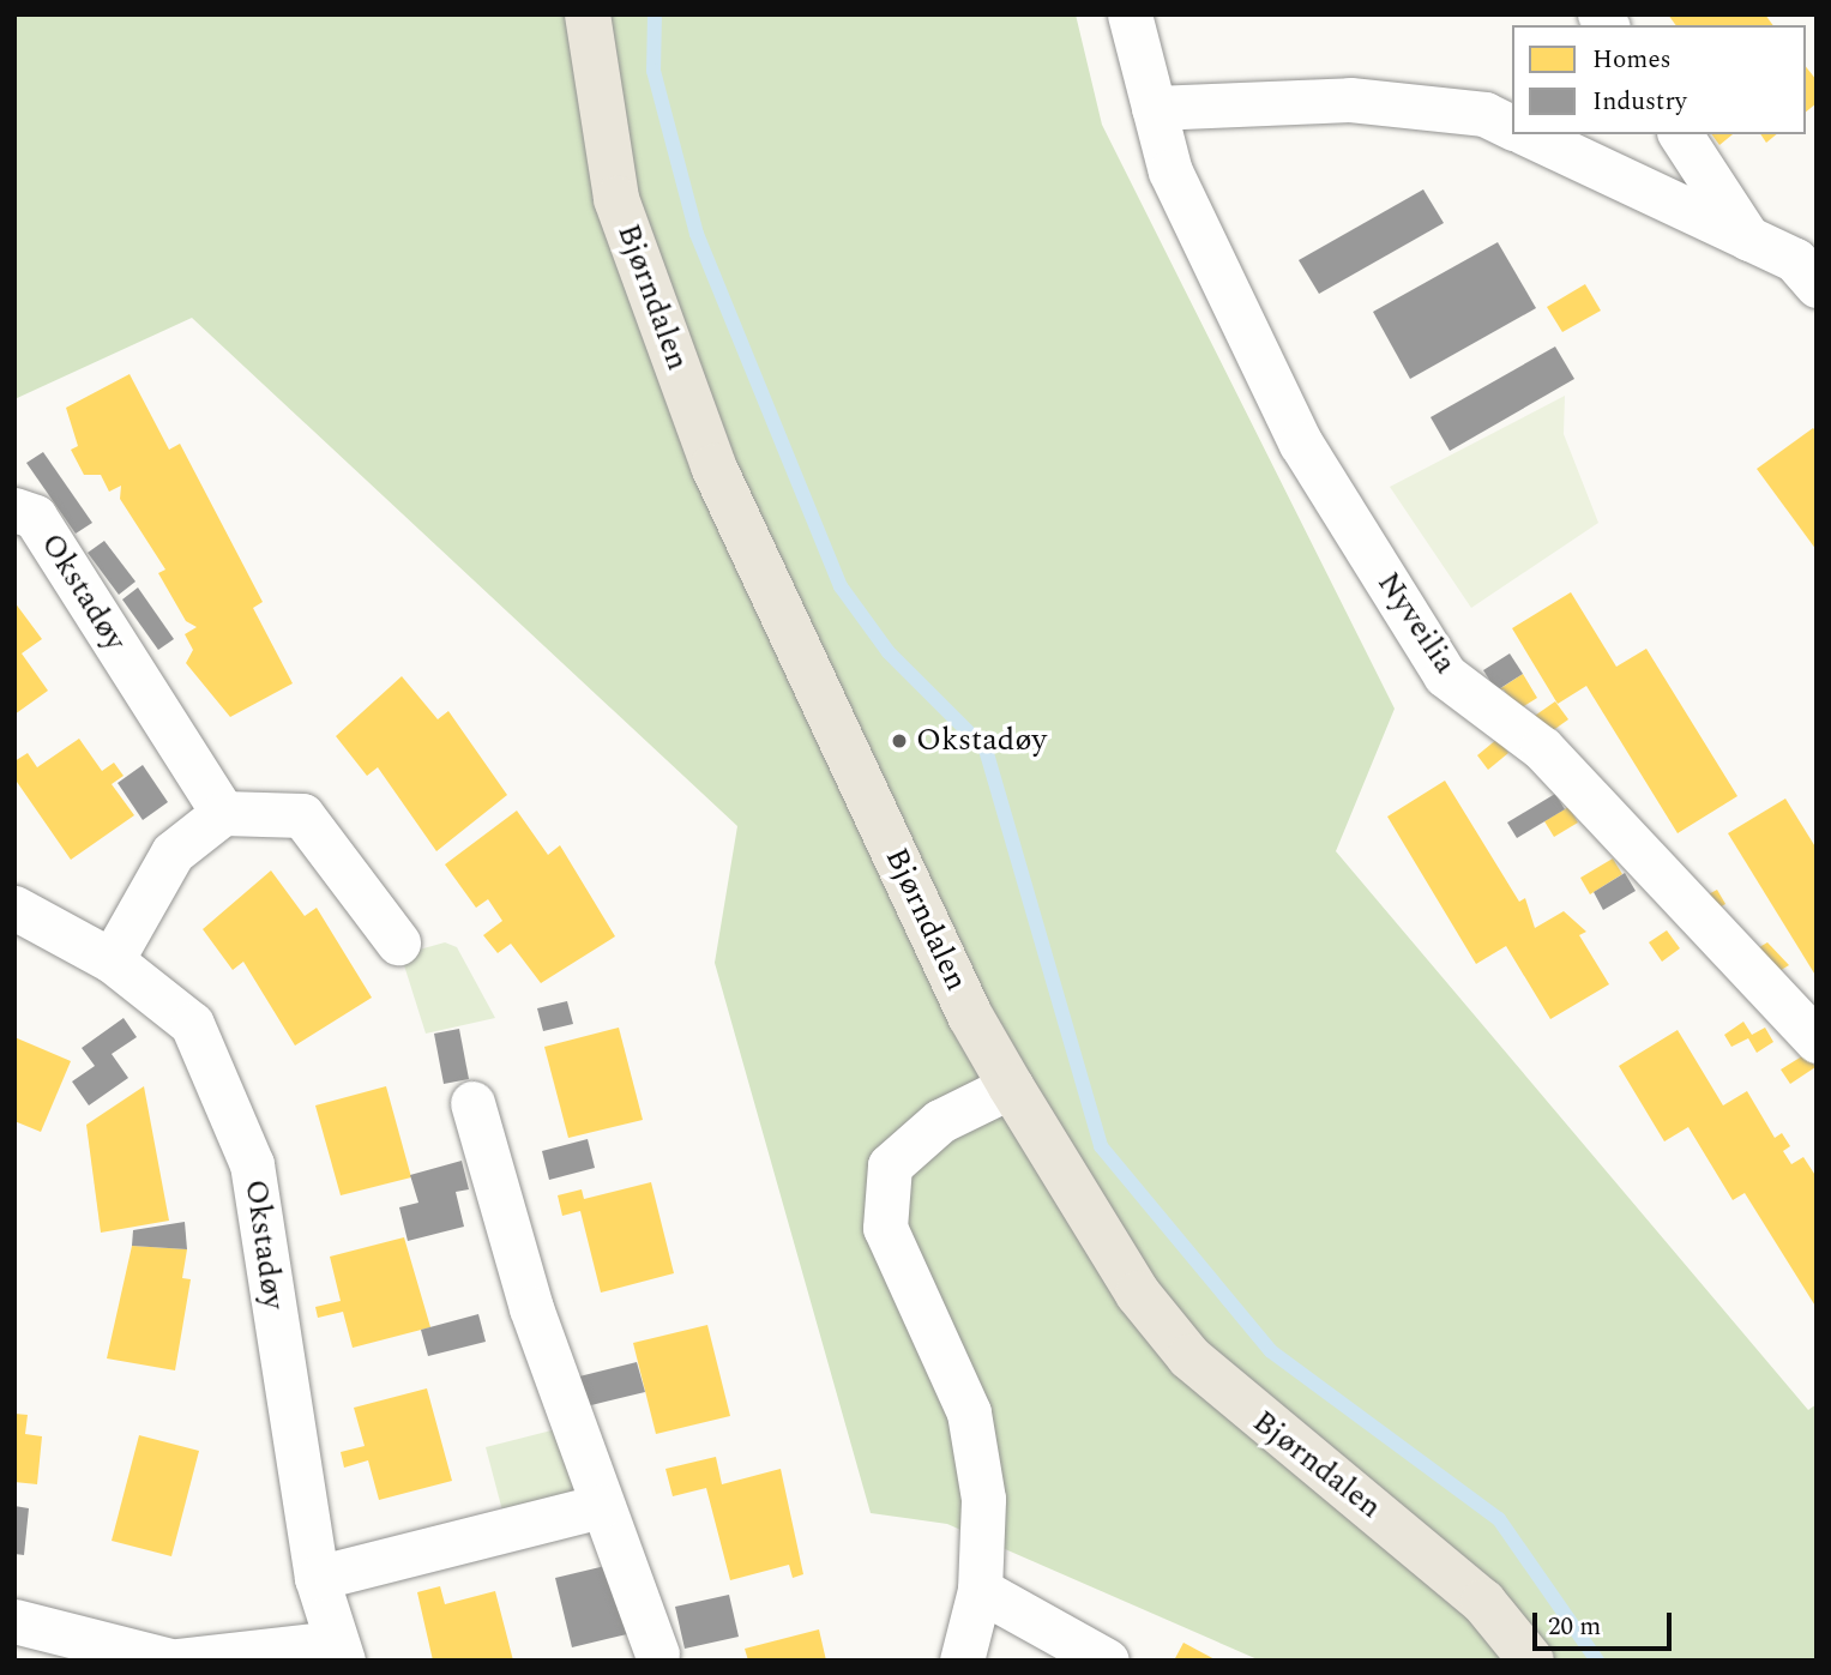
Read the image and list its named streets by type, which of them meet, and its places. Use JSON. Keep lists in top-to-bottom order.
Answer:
{
  "streets": {
    "main road": ["Bjørndalen"],
    "street": ["Okstadøy", "Nyveilia"]
  },
  "places": ["Okstadøy"],
  "legend": ["Homes", "Industry"],
  "scale_bar": "20 m"
}
